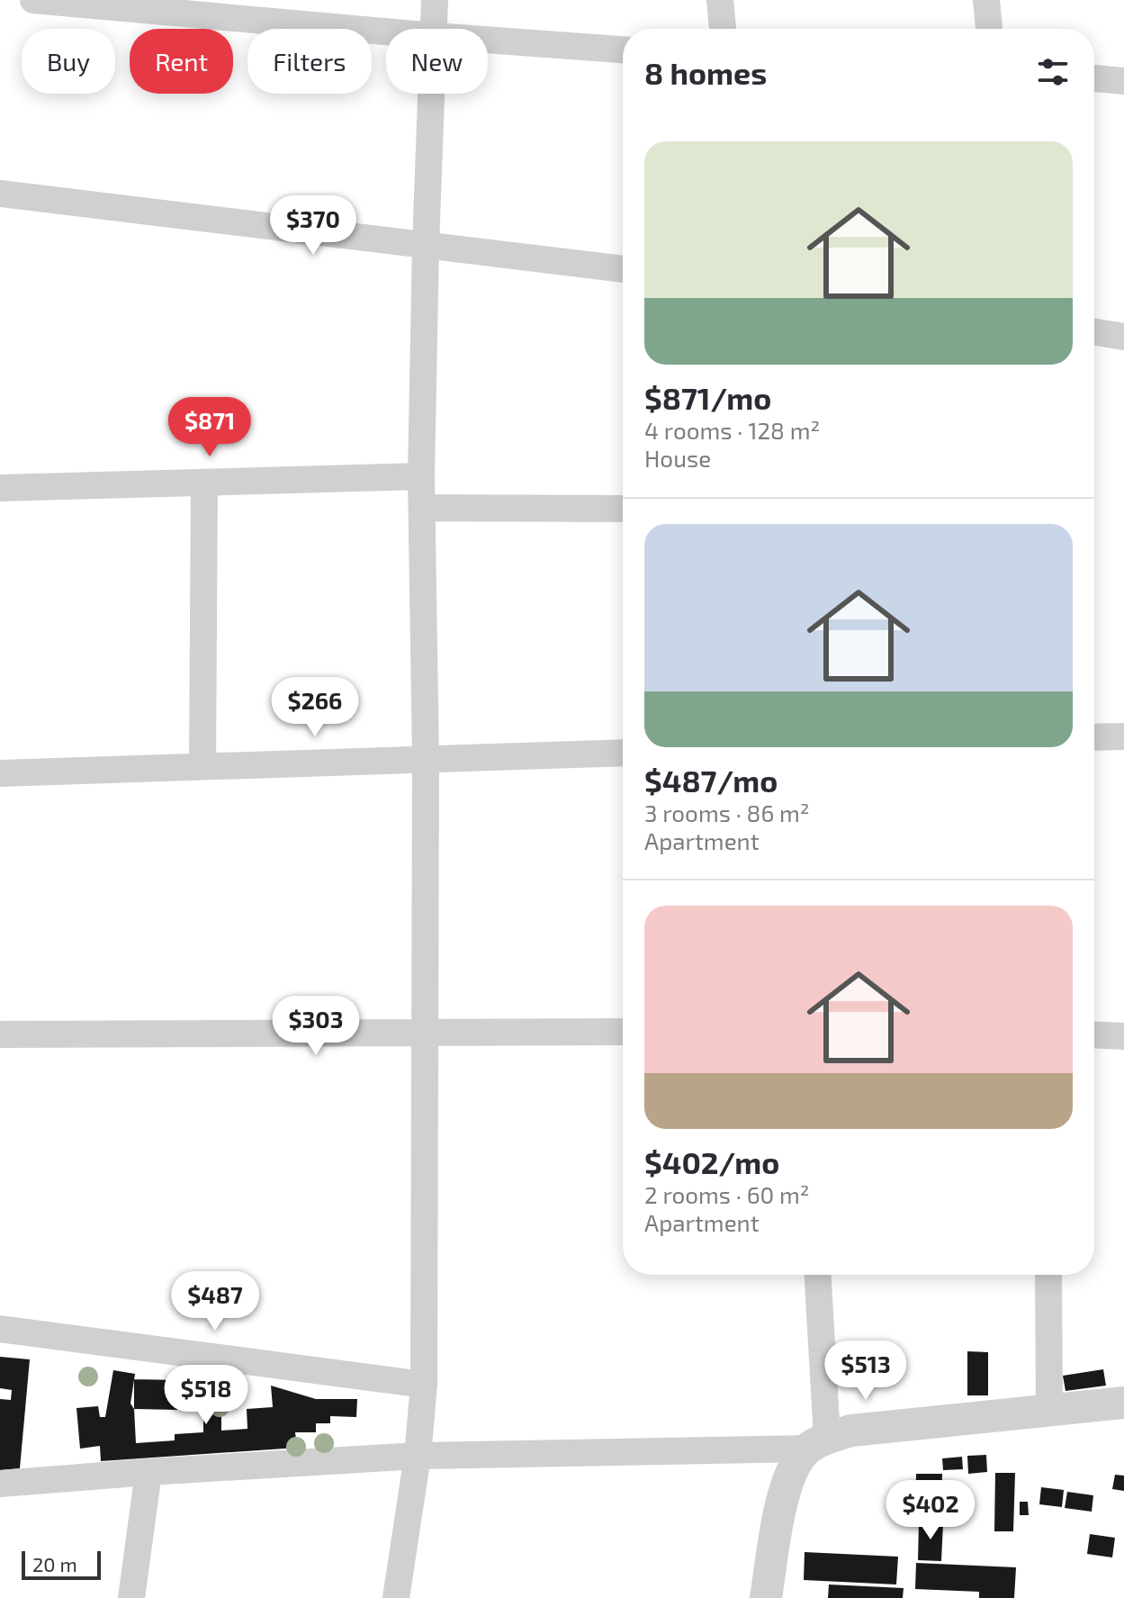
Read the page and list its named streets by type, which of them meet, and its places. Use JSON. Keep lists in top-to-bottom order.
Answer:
{
  "scale_bar": "20 m",
  "page": {
    "chip": [
      "Buy",
      "Rent",
      "Filters",
      "New"
    ],
    "heading": "8 homes",
    "list": [
      {
        "name": "$871/mo",
        "note": "4 rooms · 128 m² · House"
      },
      {
        "name": "$487/mo",
        "note": "3 rooms · 86 m² · Apartment"
      },
      {
        "name": "$402/mo",
        "note": "2 rooms · 60 m² · Apartment"
      }
    ],
    "price": [
      "$370",
      "$871",
      "$266",
      "$303",
      "$487",
      "$513",
      "$518",
      "$402"
    ],
    "scale": "20 m"
  }
}
